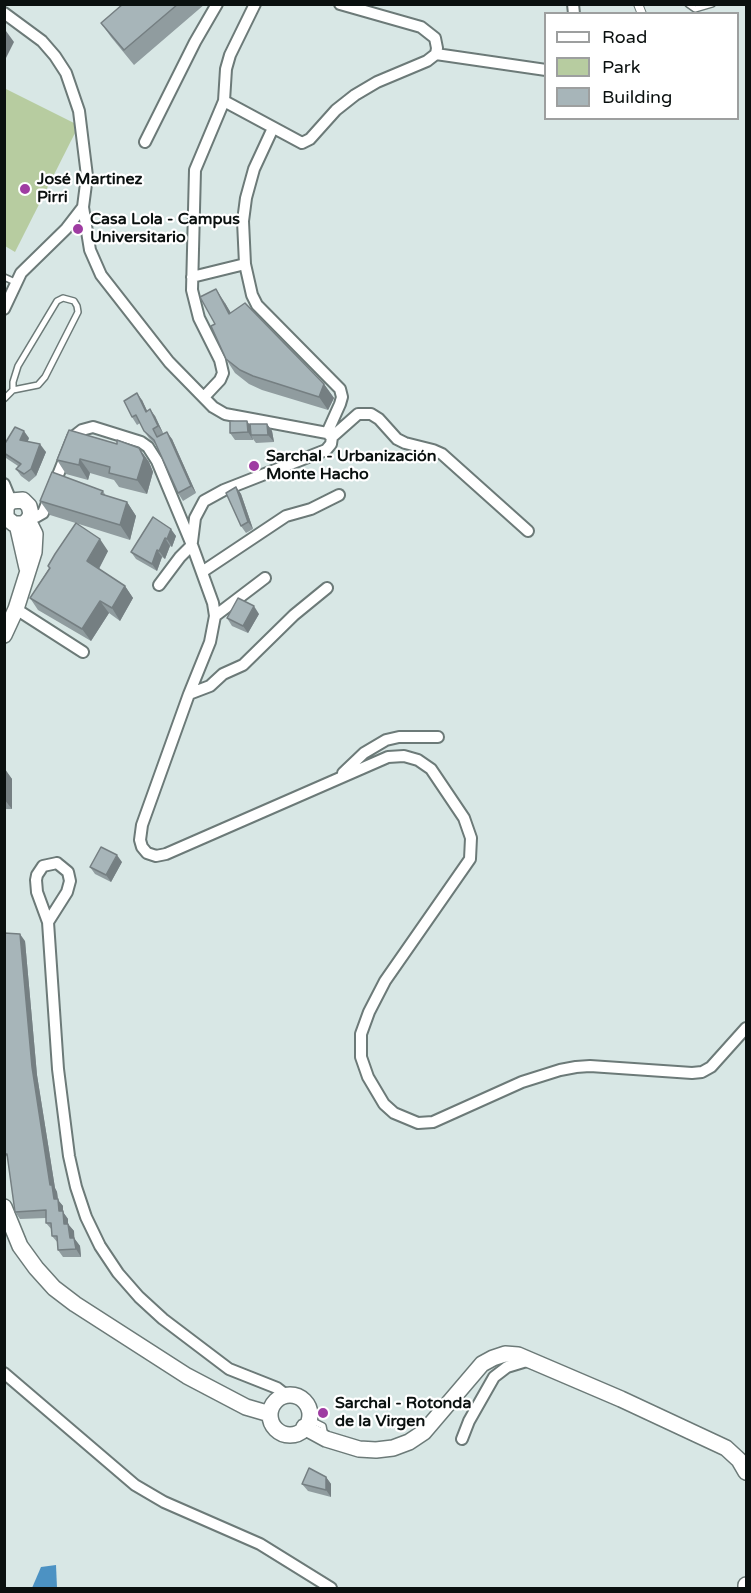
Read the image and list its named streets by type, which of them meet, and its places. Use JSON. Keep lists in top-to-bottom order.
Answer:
{
  "places": [
    "José Martinez Pirri",
    "Casa Lola - Campus Universitario",
    "Sarchal - Urbanización Monte Hacho",
    "Sarchal - Rotonda de la Virgen"
  ],
  "legend": ["Road", "Park", "Building"]
}
